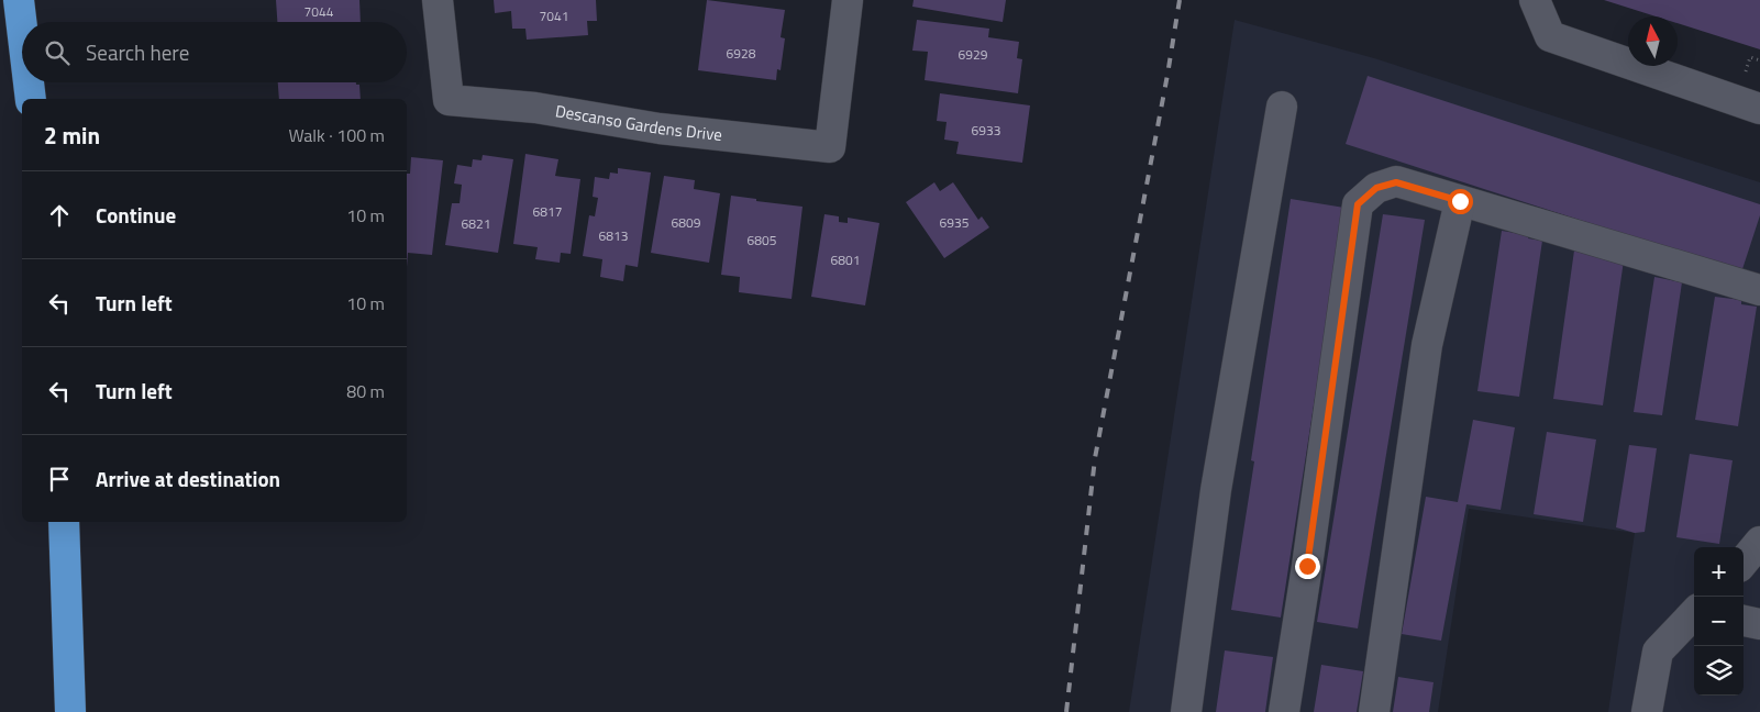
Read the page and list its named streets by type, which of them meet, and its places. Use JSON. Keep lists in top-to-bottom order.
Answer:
{
  "streets": {
    "street": ["Descanso Gardens Drive"]
  },
  "house_numbers": [
    "7044",
    "7041",
    "6928",
    "6929",
    "6933",
    "6817",
    "6809",
    "6935",
    "6821",
    "6813",
    "6805",
    "6801"
  ],
  "north": "top",
  "page": {
    "search": "Search here",
    "heading": ["2 min", "Walk · 100 m"],
    "list": [
      ["Continue", "10 m"],
      ["Turn left", "10 m"],
      ["Turn left", "80 m"],
      "Arrive at destination"
    ],
    "map_buttons": ["+", "−"]
  }
}
